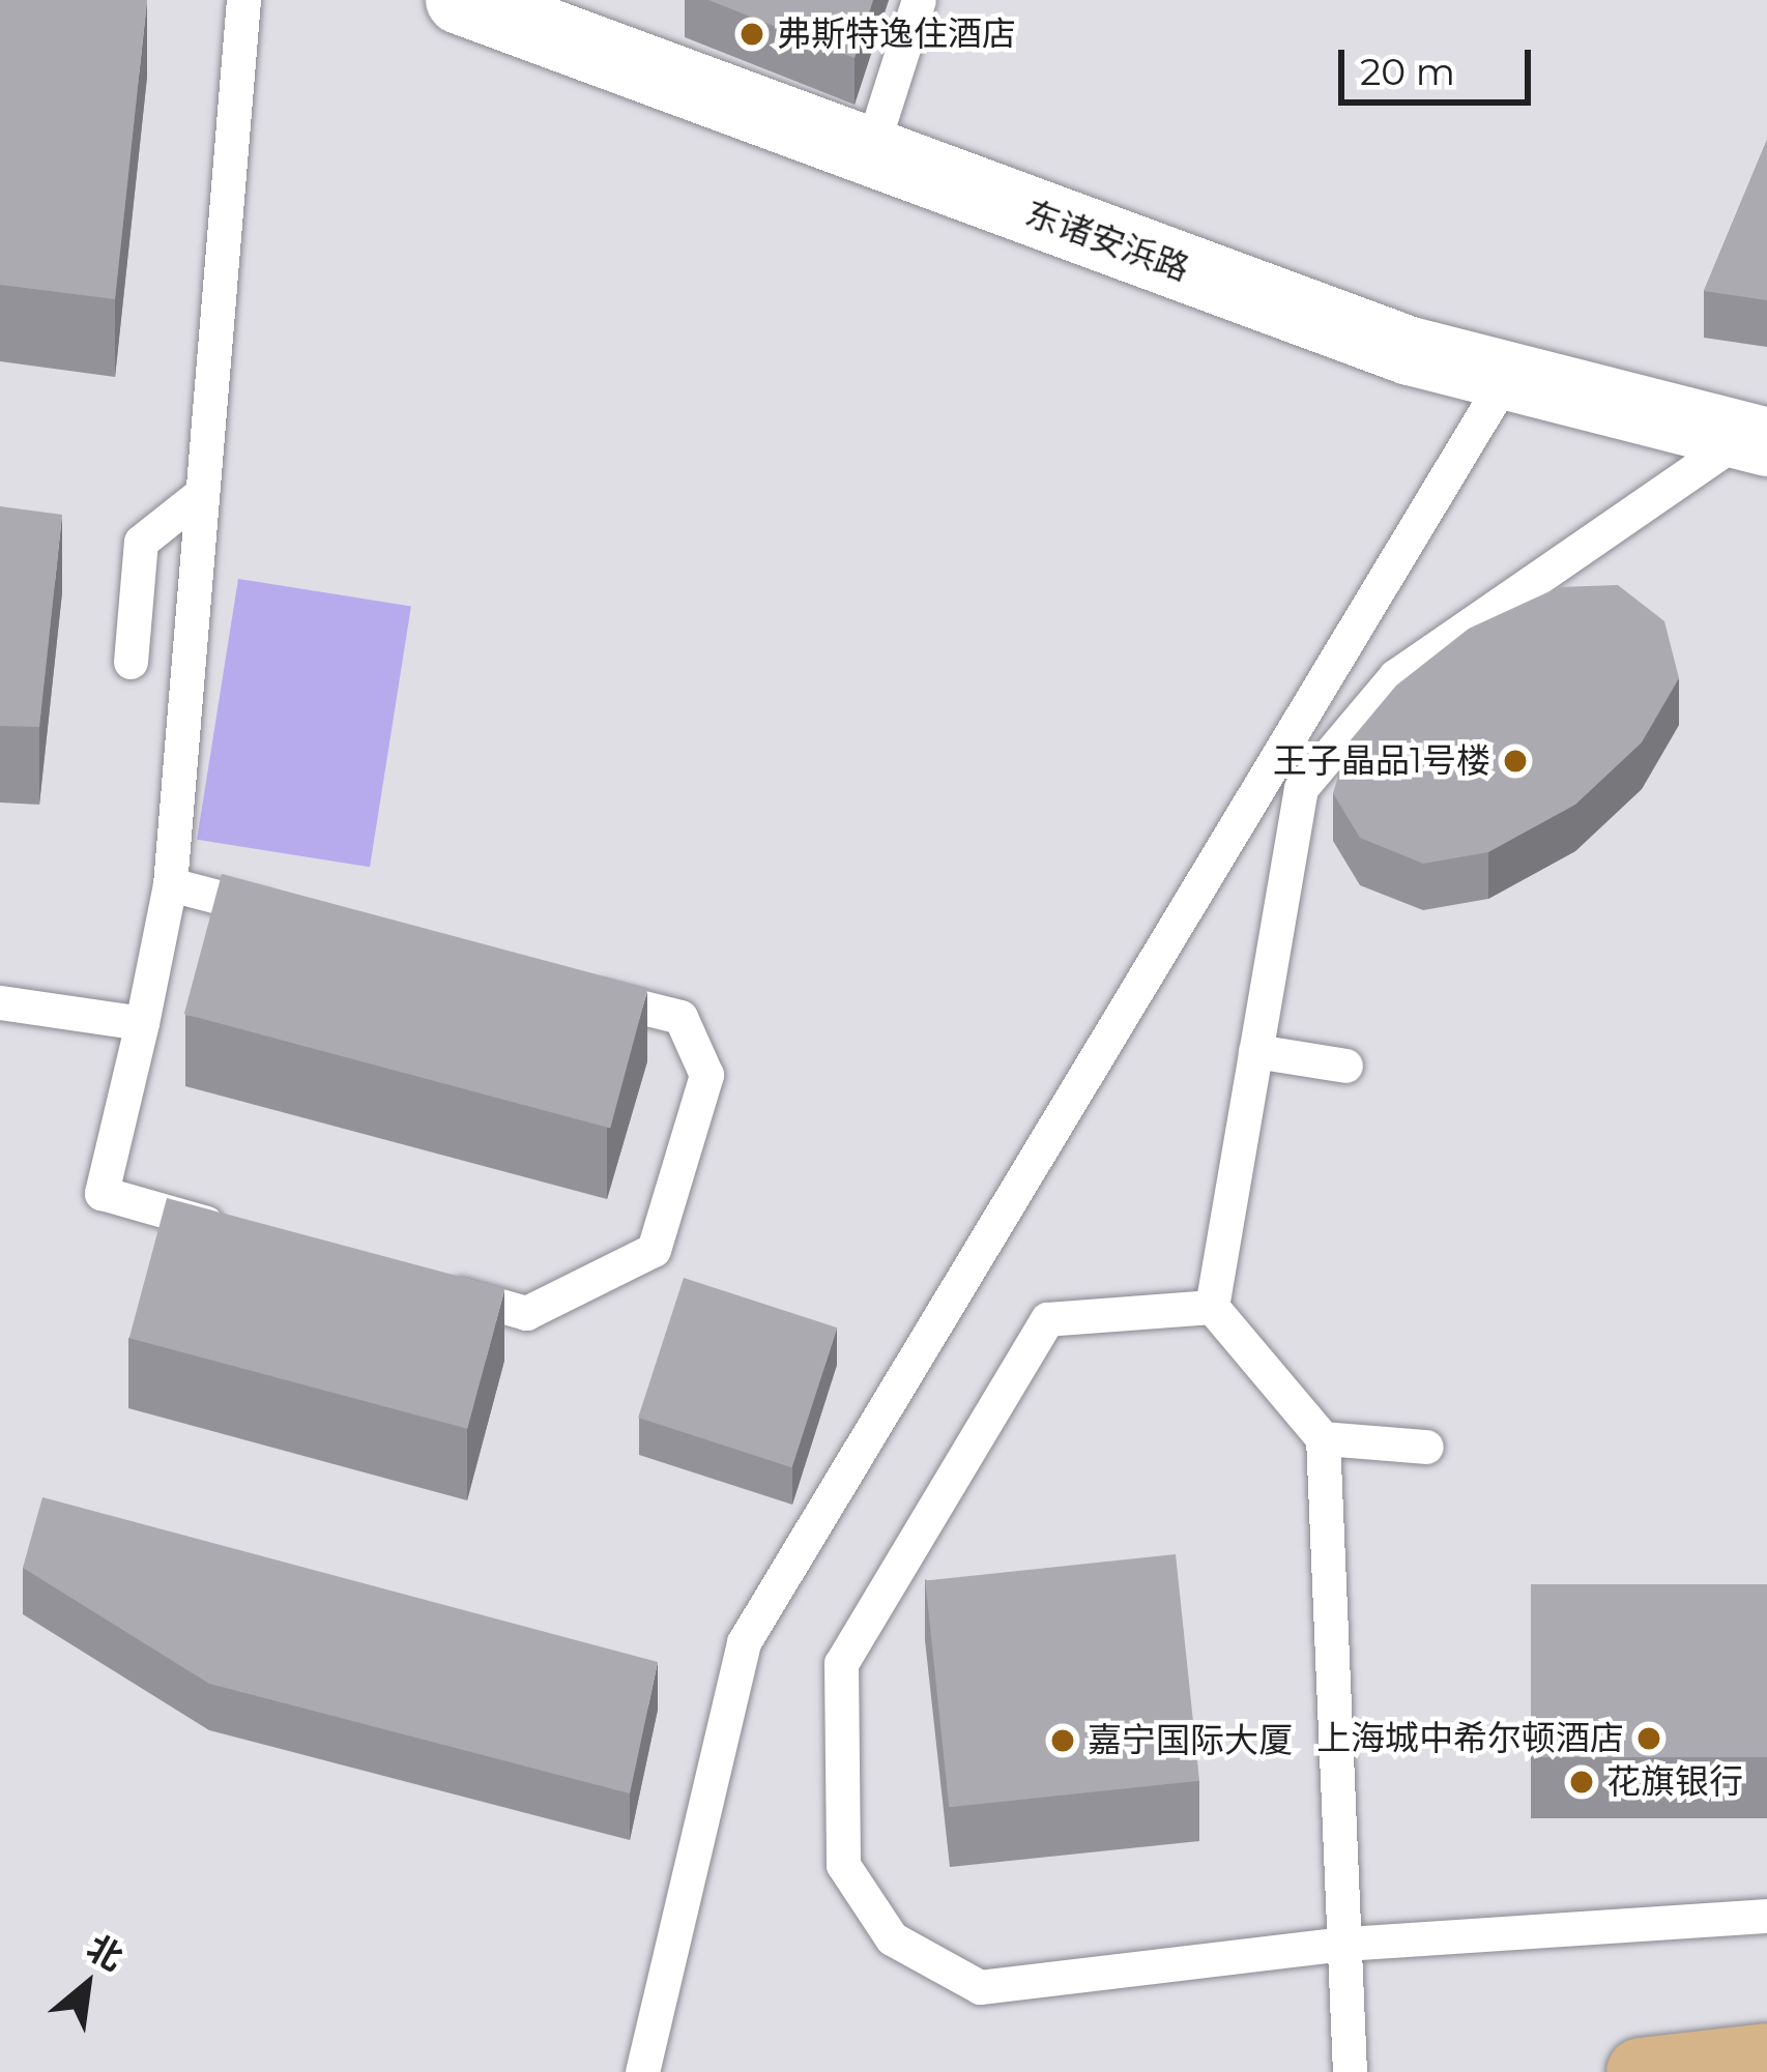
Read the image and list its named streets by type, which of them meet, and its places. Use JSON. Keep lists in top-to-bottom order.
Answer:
{
  "streets": {
    "street": ["东诸安浜路"]
  },
  "places": [
    "弗斯特逸住酒店",
    "王子晶品1号楼",
    "上海城中希尔顿酒店",
    "嘉宁国际大厦",
    "花旗银行"
  ],
  "scale_bar": "20 m",
  "north": "top right"
}
